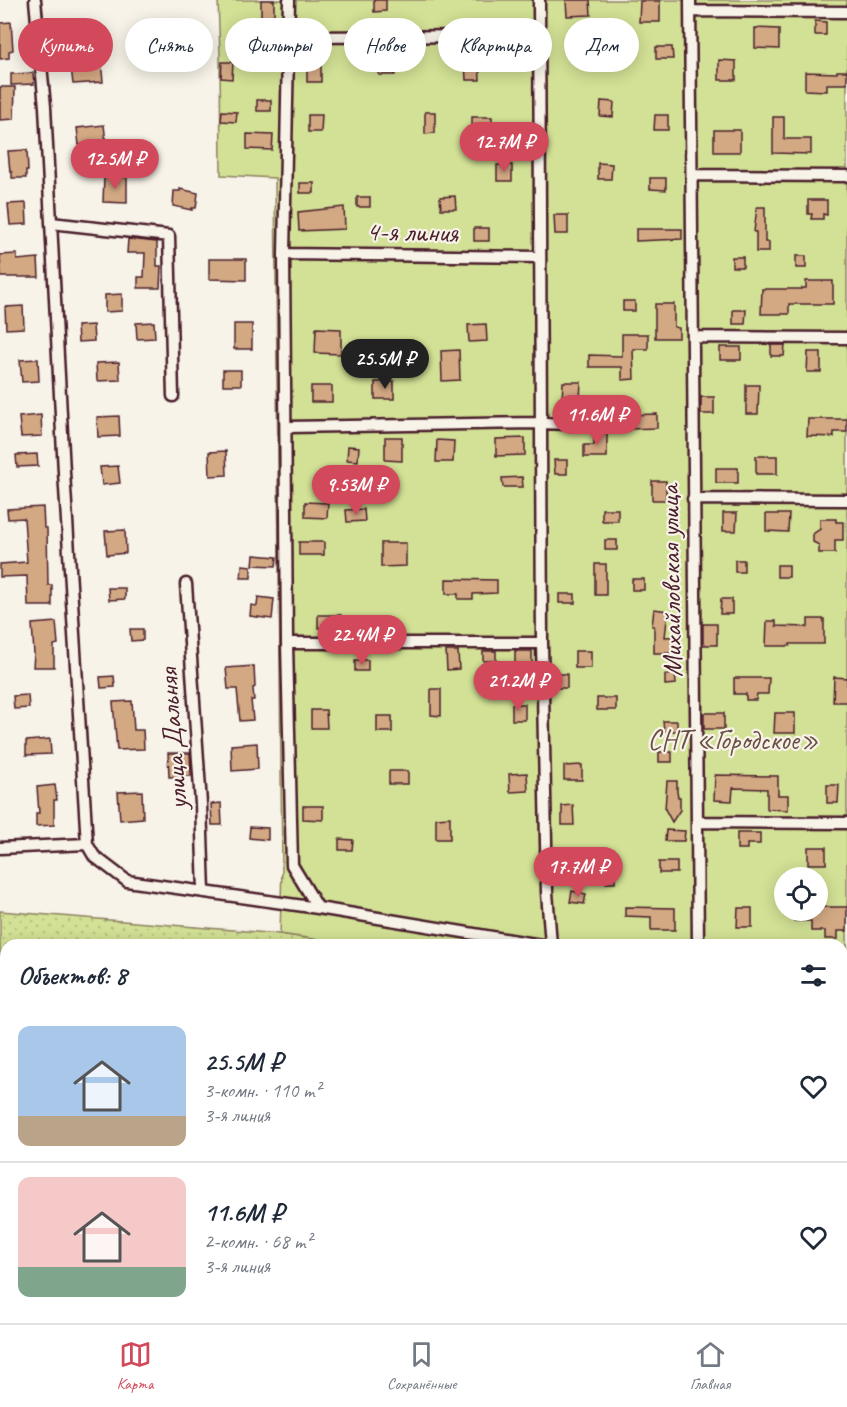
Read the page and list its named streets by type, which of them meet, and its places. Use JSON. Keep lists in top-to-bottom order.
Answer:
{
  "streets": {
    "street": ["4-я линия", "Михайловская улица", "улица Дальняя"]
  },
  "parks": ["СНТ «Городское»"],
  "page": {
    "chip": [
      "Купить",
      "Снять",
      "Фильтры",
      "Новое",
      "Квартира",
      "Дом"
    ],
    "price": [
      "12.7M ₽",
      "12.5M ₽",
      "25.5M ₽",
      "11.6M ₽",
      "9.53M ₽",
      "22.4M ₽",
      "21.2M ₽",
      "17.7M ₽"
    ],
    "heading": "Объектов: 8",
    "list": [
      {
        "name": "25.5M ₽",
        "note": "3-комн. · 110 m² · 3-я линия"
      },
      {
        "name": "11.6M ₽",
        "note": "2-комн. · 68 m² · 3-я линия"
      }
    ],
    "tabs": ["Карта", "Сохранённые", "Главная"]
  }
}
